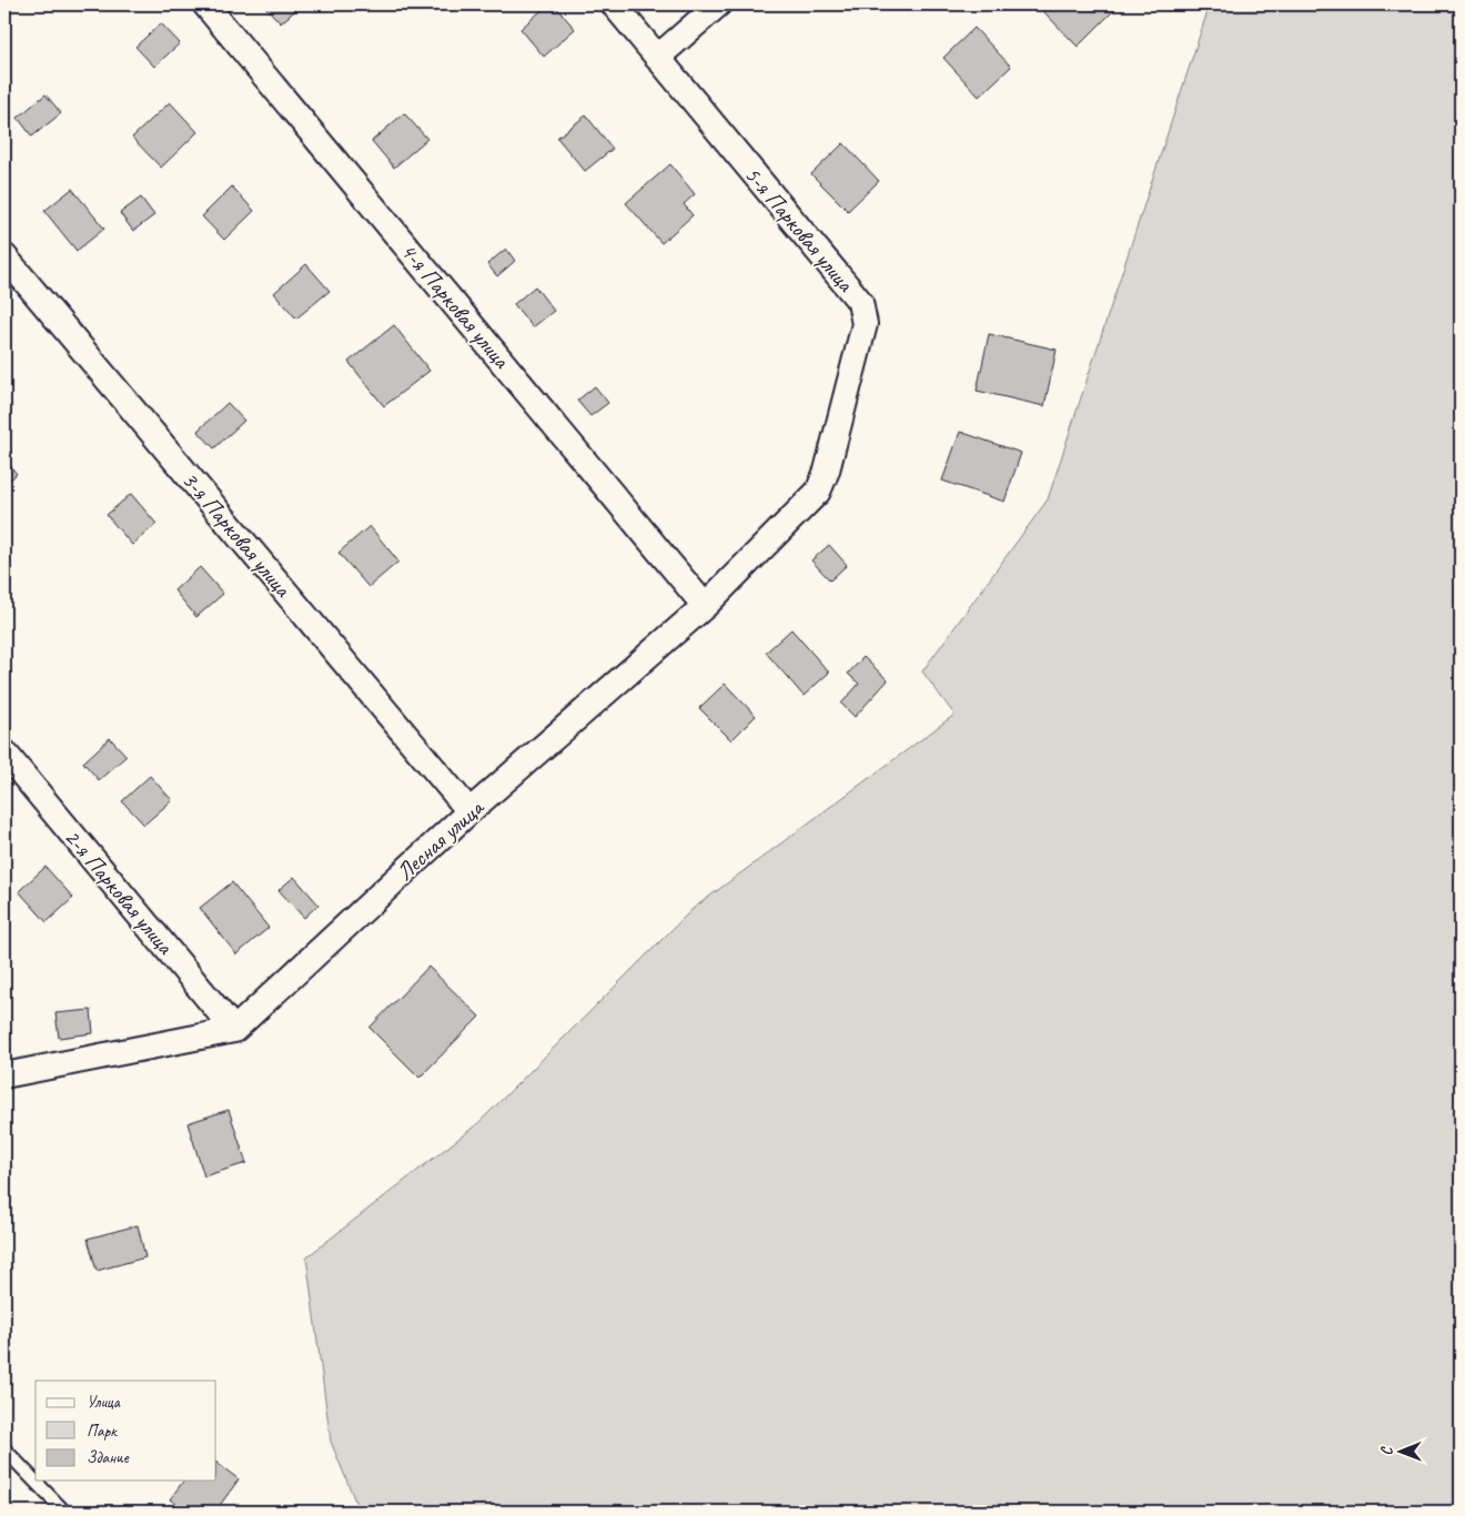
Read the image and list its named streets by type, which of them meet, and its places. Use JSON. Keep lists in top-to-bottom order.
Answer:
{
  "streets": {
    "street": [
      "5-я Парковая улица",
      "4-я Парковая улица",
      "3-я Парковая улица",
      "Лесная улица",
      "2-я Парковая улица"
    ]
  },
  "crossings": [
    ["5-я Парковая улица", "Лесная улица"],
    ["4-я Парковая улица", "Лесная улица"],
    ["3-я Парковая улица", "Лесная улица"],
    ["Лесная улица", "2-я Парковая улица"]
  ],
  "legend": ["Улица", "Парк", "Здание"],
  "north": "left"
}
